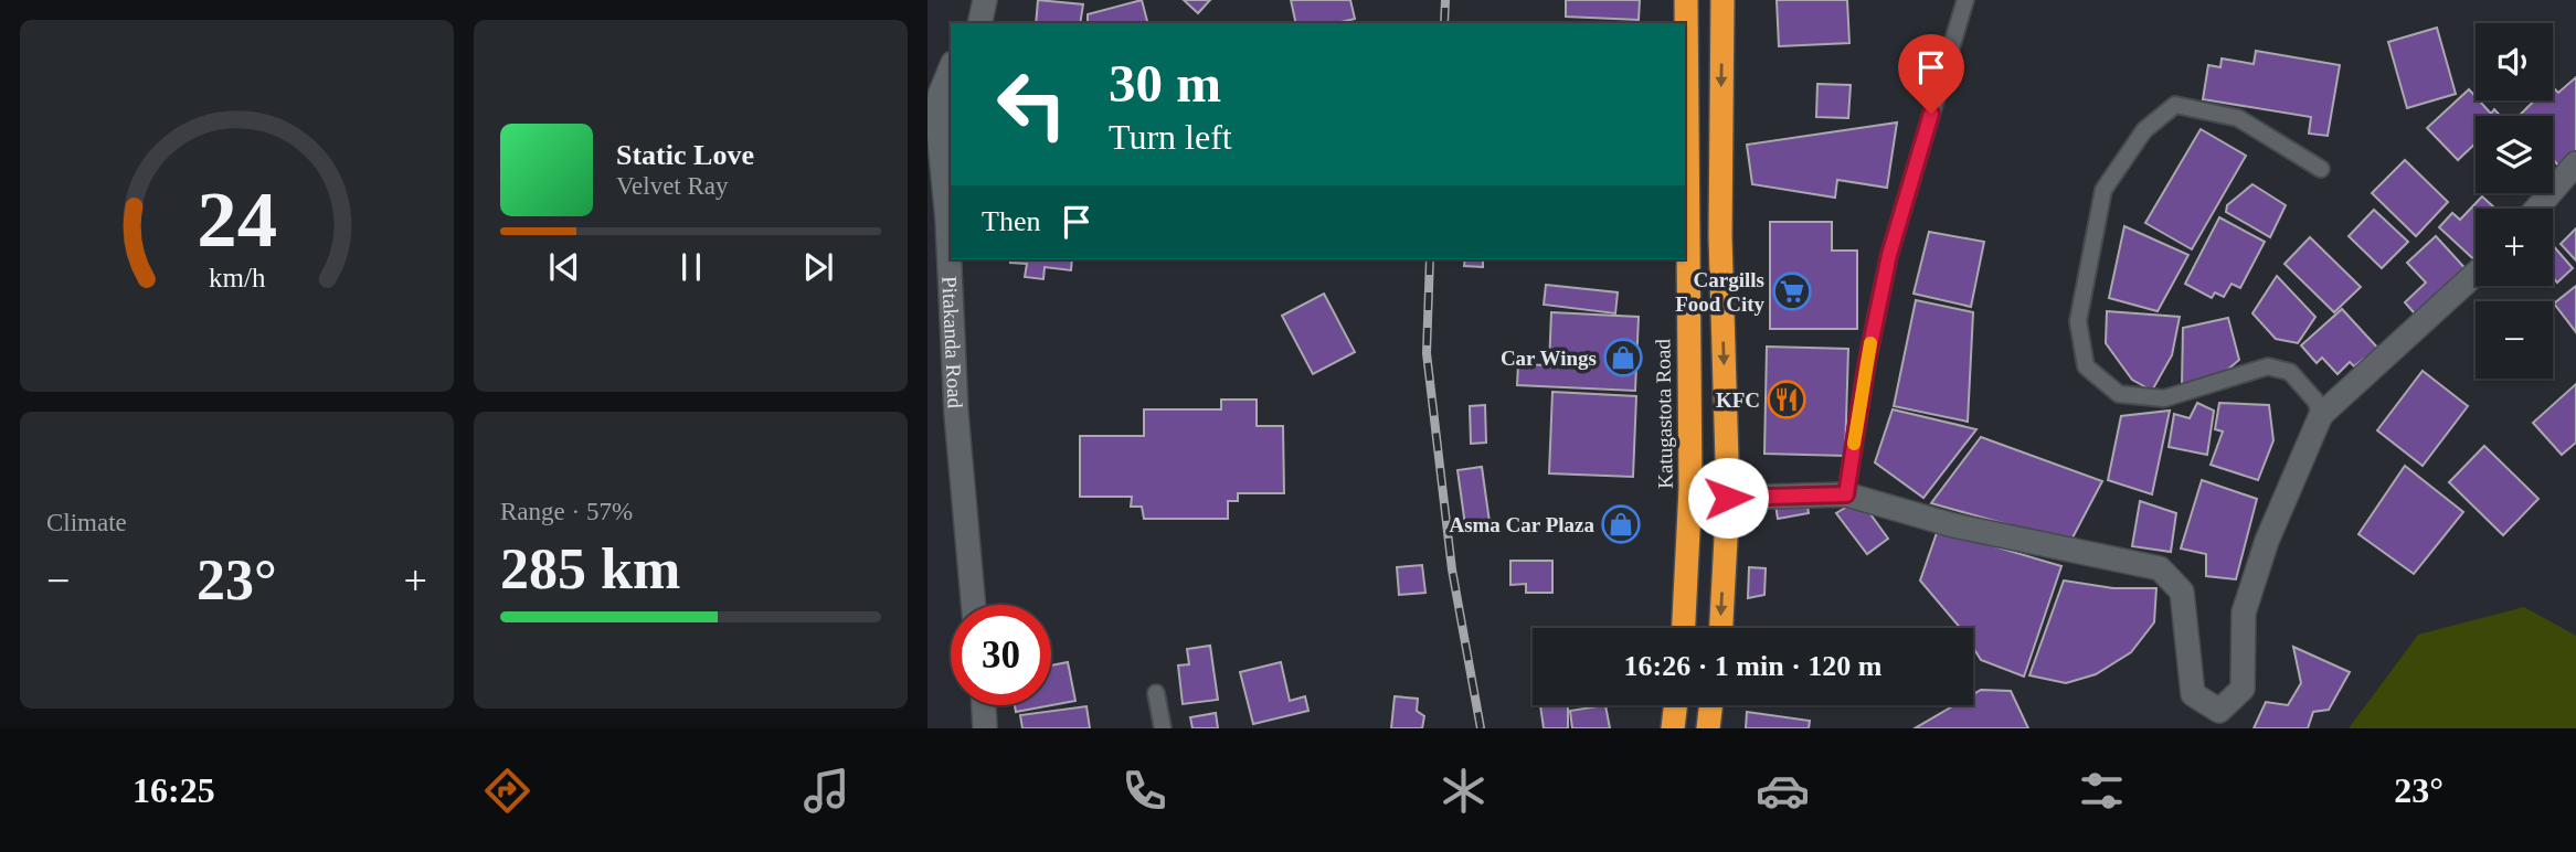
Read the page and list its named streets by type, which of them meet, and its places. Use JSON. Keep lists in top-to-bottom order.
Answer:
{
  "streets": {
    "highway": ["Katugastota Road"],
    "street": ["Pitakanda Road"]
  },
  "places": {
    "supermarket": ["Cargills Food City"],
    "shop": ["Car Wings", "Asma Car Plaza"],
    "restaurant": ["KFC"]
  },
  "page": {
    "map_buttons": ["+", "−"],
    "turn": ["30 m", "Turn left"],
    "song": ["Static Love", "Velvet Ray"],
    "then": "Then",
    "tile": [
      "Climate",
      ["Range · 57%", "285 km"]
    ],
    "heat": ["−", "23°", "+"],
    "limit": "30",
    "trip": "16:26 · 1 min · 120 m",
    "tabs": ["16:25", "23°"],
    "gauge": ["24", "km/h"]
  }
}
